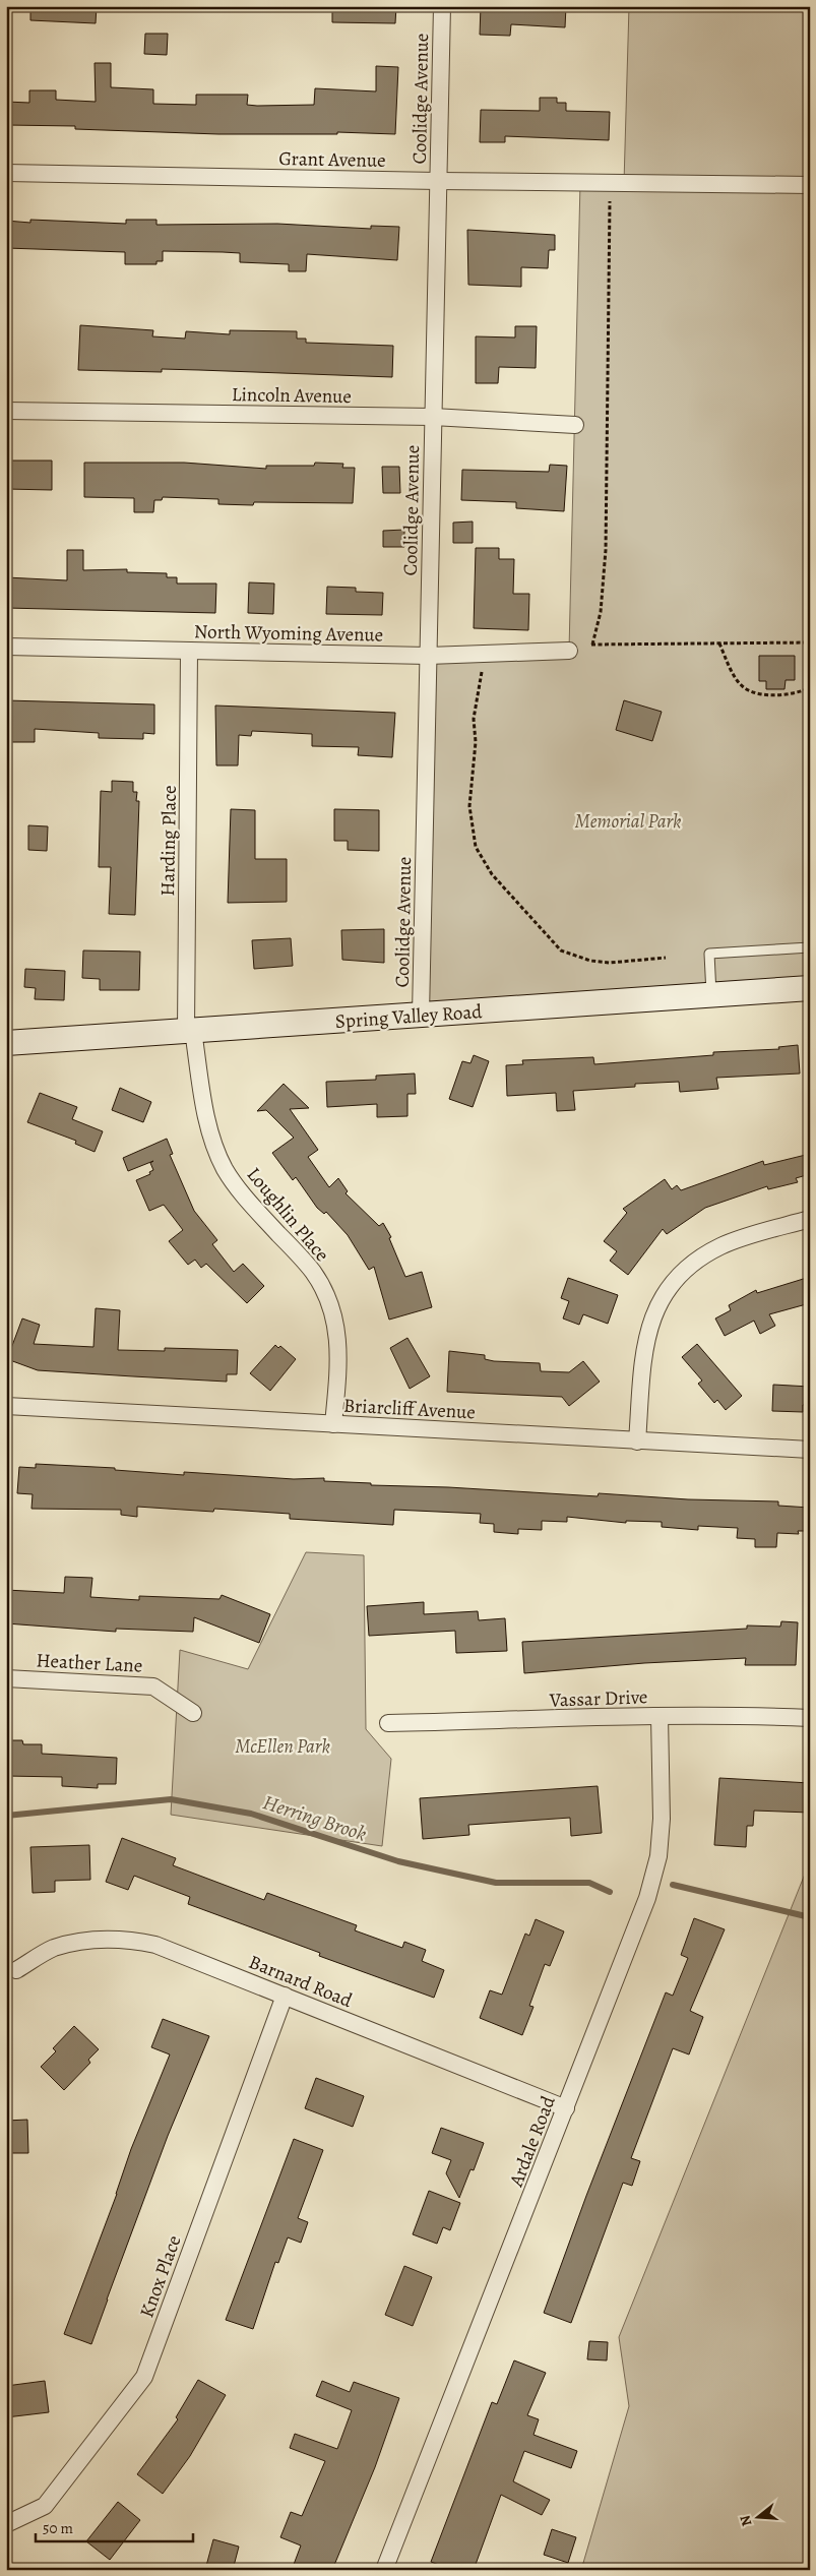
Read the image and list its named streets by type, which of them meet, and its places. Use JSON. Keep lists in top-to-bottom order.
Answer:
{
  "streets": {
    "street": [
      "Coolidge Avenue",
      "Grant Avenue",
      "Lincoln Avenue",
      "North Wyoming Avenue",
      "Harding Place",
      "Spring Valley Road",
      "Loughlin Place",
      "Briarcliff Avenue",
      "Heather Lane",
      "Vassar Drive",
      "Barnard Road",
      "Ardale Road",
      "Knox Place"
    ]
  },
  "crossings": [
    ["Coolidge Avenue", "Grant Avenue"],
    ["Coolidge Avenue", "Lincoln Avenue"],
    ["Coolidge Avenue", "North Wyoming Avenue"],
    ["Coolidge Avenue", "Spring Valley Road"],
    ["North Wyoming Avenue", "Harding Place"],
    ["Harding Place", "Spring Valley Road"],
    ["Harding Place", "Loughlin Place"],
    ["Spring Valley Road", "Loughlin Place"],
    ["Loughlin Place", "Briarcliff Avenue"],
    ["Vassar Drive", "Ardale Road"],
    ["Barnard Road", "Ardale Road"],
    ["Barnard Road", "Knox Place"]
  ],
  "water": ["Herring Brook"],
  "parks": ["Memorial Park", "McEllen Park"],
  "scale_bar": "50 m",
  "north": "left"
}
